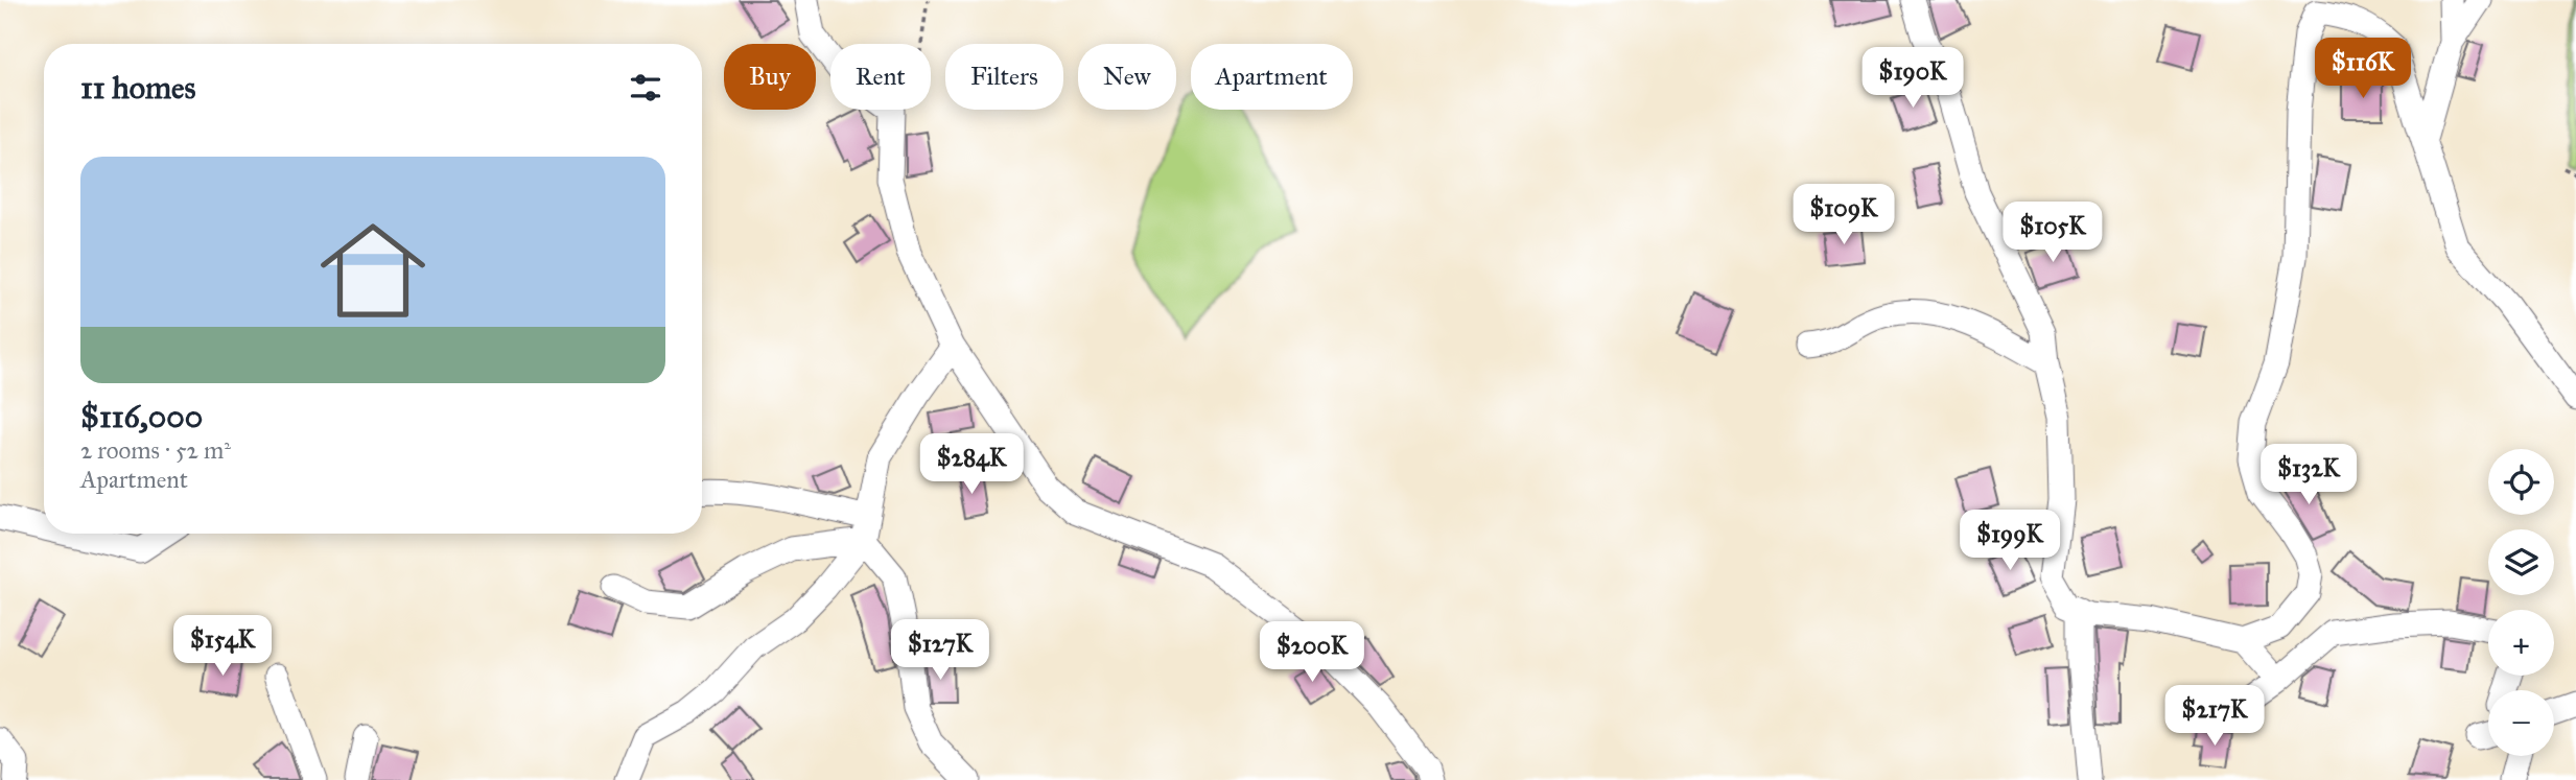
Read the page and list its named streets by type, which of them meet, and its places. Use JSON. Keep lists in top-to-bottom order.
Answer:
{
  "page": {
    "price": [
      "$116K",
      "$190K",
      "$109K",
      "$105K",
      "$284K",
      "$132K",
      "$199K",
      "$154K",
      "$127K",
      "$200K",
      "$217K"
    ],
    "chip": [
      "Buy",
      "Rent",
      "Filters",
      "New",
      "Apartment"
    ],
    "heading": "11 homes",
    "list": [
      {
        "name": "$116,000",
        "note": "2 rooms · 52 m² · Apartment"
      }
    ],
    "map_buttons": ["+", "−"]
  }
}
